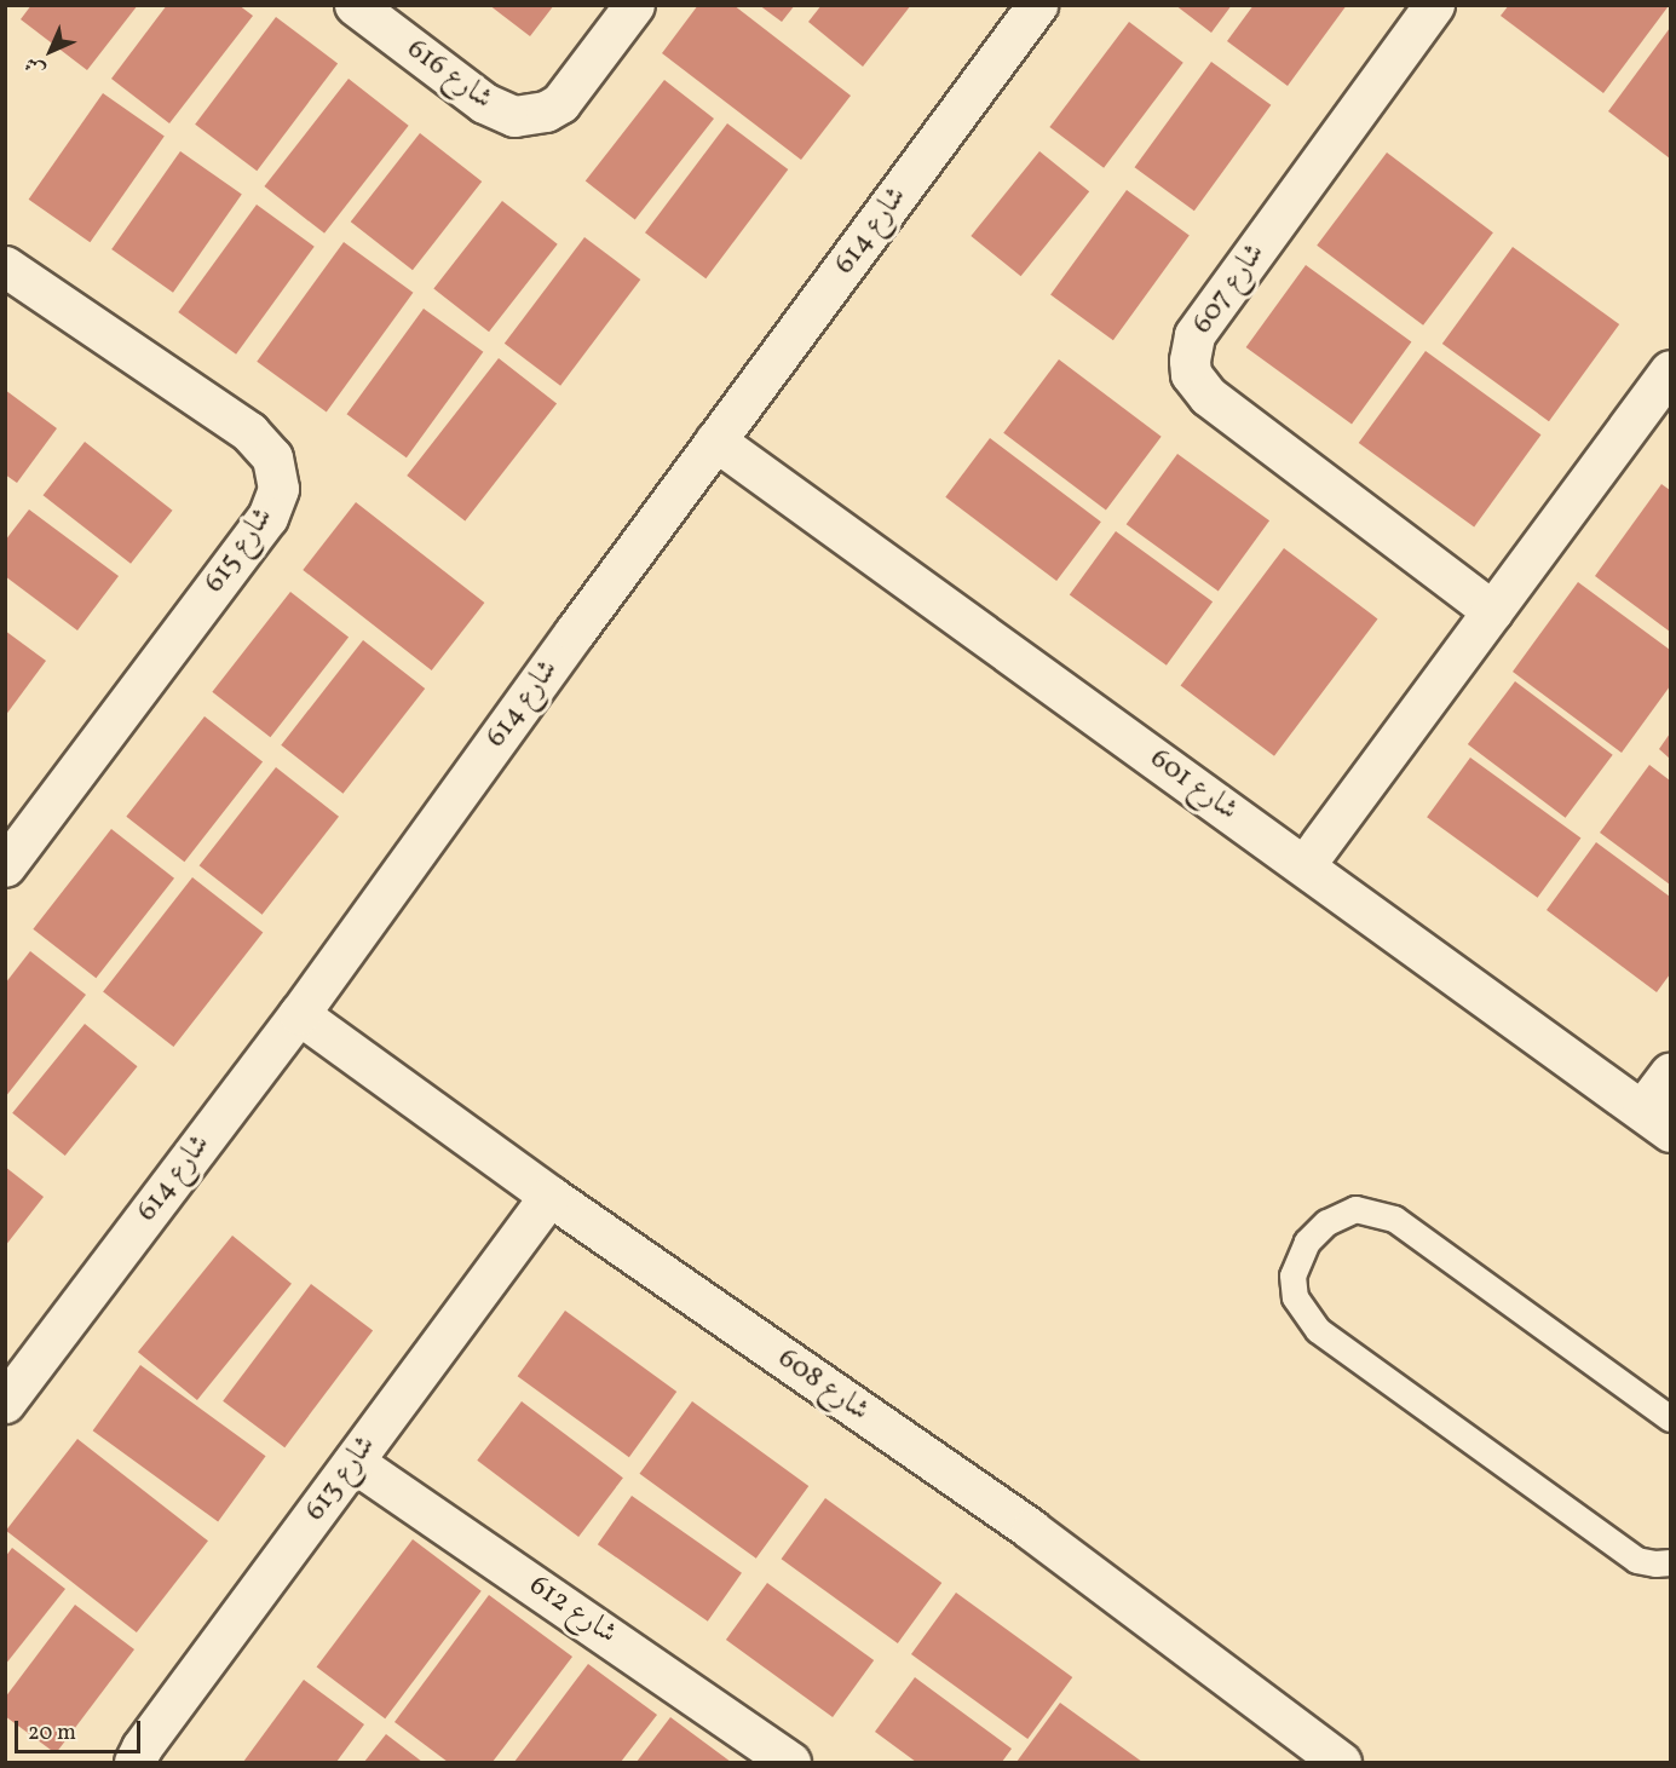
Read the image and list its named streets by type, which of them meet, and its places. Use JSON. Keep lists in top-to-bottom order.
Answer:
{
  "streets": {
    "street": [
      "شارع 616",
      "شارع 614",
      "شارع 607",
      "شارع 615",
      "شارع 601",
      "شارع 608",
      "شارع 613",
      "شارع 612"
    ]
  },
  "crossings": [
    ["شارع 614", "شارع 601"],
    ["شارع 614", "شارع 608"],
    ["شارع 608", "شارع 613"],
    ["شارع 613", "شارع 612"]
  ],
  "scale_bar": "20 m",
  "north": "bottom left"
}
